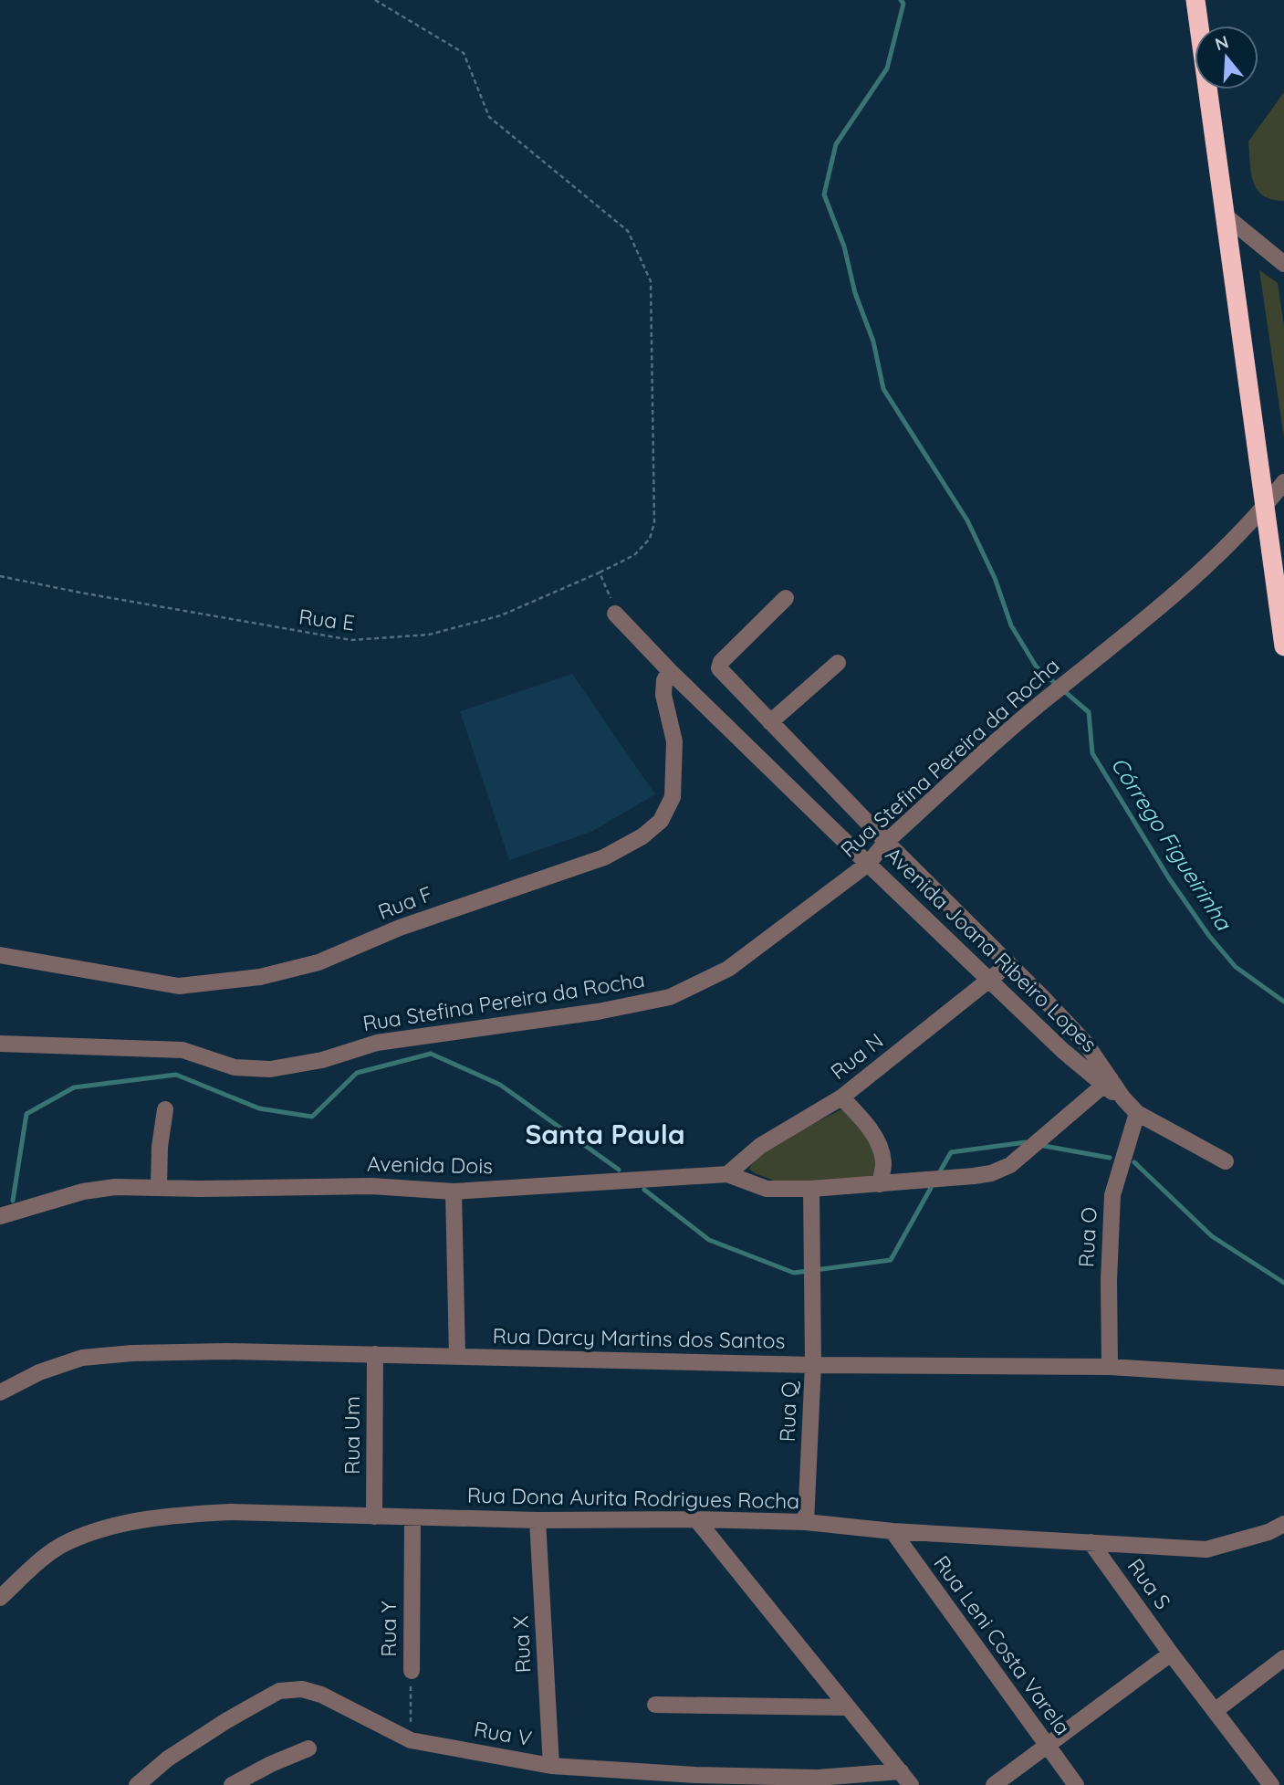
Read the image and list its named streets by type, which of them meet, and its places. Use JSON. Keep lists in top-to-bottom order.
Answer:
{
  "streets": {
    "street": [
      "Rua Stefina Pereira da Rocha",
      "Rua F",
      "Avenida Joana Ribeiro Lopes",
      "Rua N",
      "Avenida Dois",
      "Rua O",
      "Rua Darcy Martins dos Santos",
      "Rua Q",
      "Rua Um",
      "Rua Dona Aurita Rodrigues Rocha",
      "Rua S",
      "Rua Y",
      "Rua X",
      "Rua Leni Costa Varela",
      "Rua V"
    ],
    "path": ["Rua E"]
  },
  "crossings": [
    ["Rua Stefina Pereira da Rocha", "Avenida Joana Ribeiro Lopes"],
    ["Rua F", "Avenida Joana Ribeiro Lopes"],
    ["Avenida Joana Ribeiro Lopes", "Rua N"],
    ["Avenida Joana Ribeiro Lopes", "Avenida Dois"],
    ["Avenida Joana Ribeiro Lopes", "Rua O"],
    ["Rua N", "Avenida Dois"],
    ["Avenida Dois", "Rua Q"],
    ["Rua O", "Rua Darcy Martins dos Santos"],
    ["Rua Darcy Martins dos Santos", "Rua Q"],
    ["Rua Darcy Martins dos Santos", "Rua Um"],
    ["Rua Q", "Rua Dona Aurita Rodrigues Rocha"],
    ["Rua Um", "Rua Dona Aurita Rodrigues Rocha"],
    ["Rua Dona Aurita Rodrigues Rocha", "Rua S"],
    ["Rua Dona Aurita Rodrigues Rocha", "Rua Y"],
    ["Rua Dona Aurita Rodrigues Rocha", "Rua X"],
    ["Rua Dona Aurita Rodrigues Rocha", "Rua Leni Costa Varela"],
    ["Rua Y", "Rua V"],
    ["Rua X", "Rua V"]
  ],
  "districts": ["Santa Paula"],
  "water": ["Córrego Figueirinha"],
  "north": "top"
}
